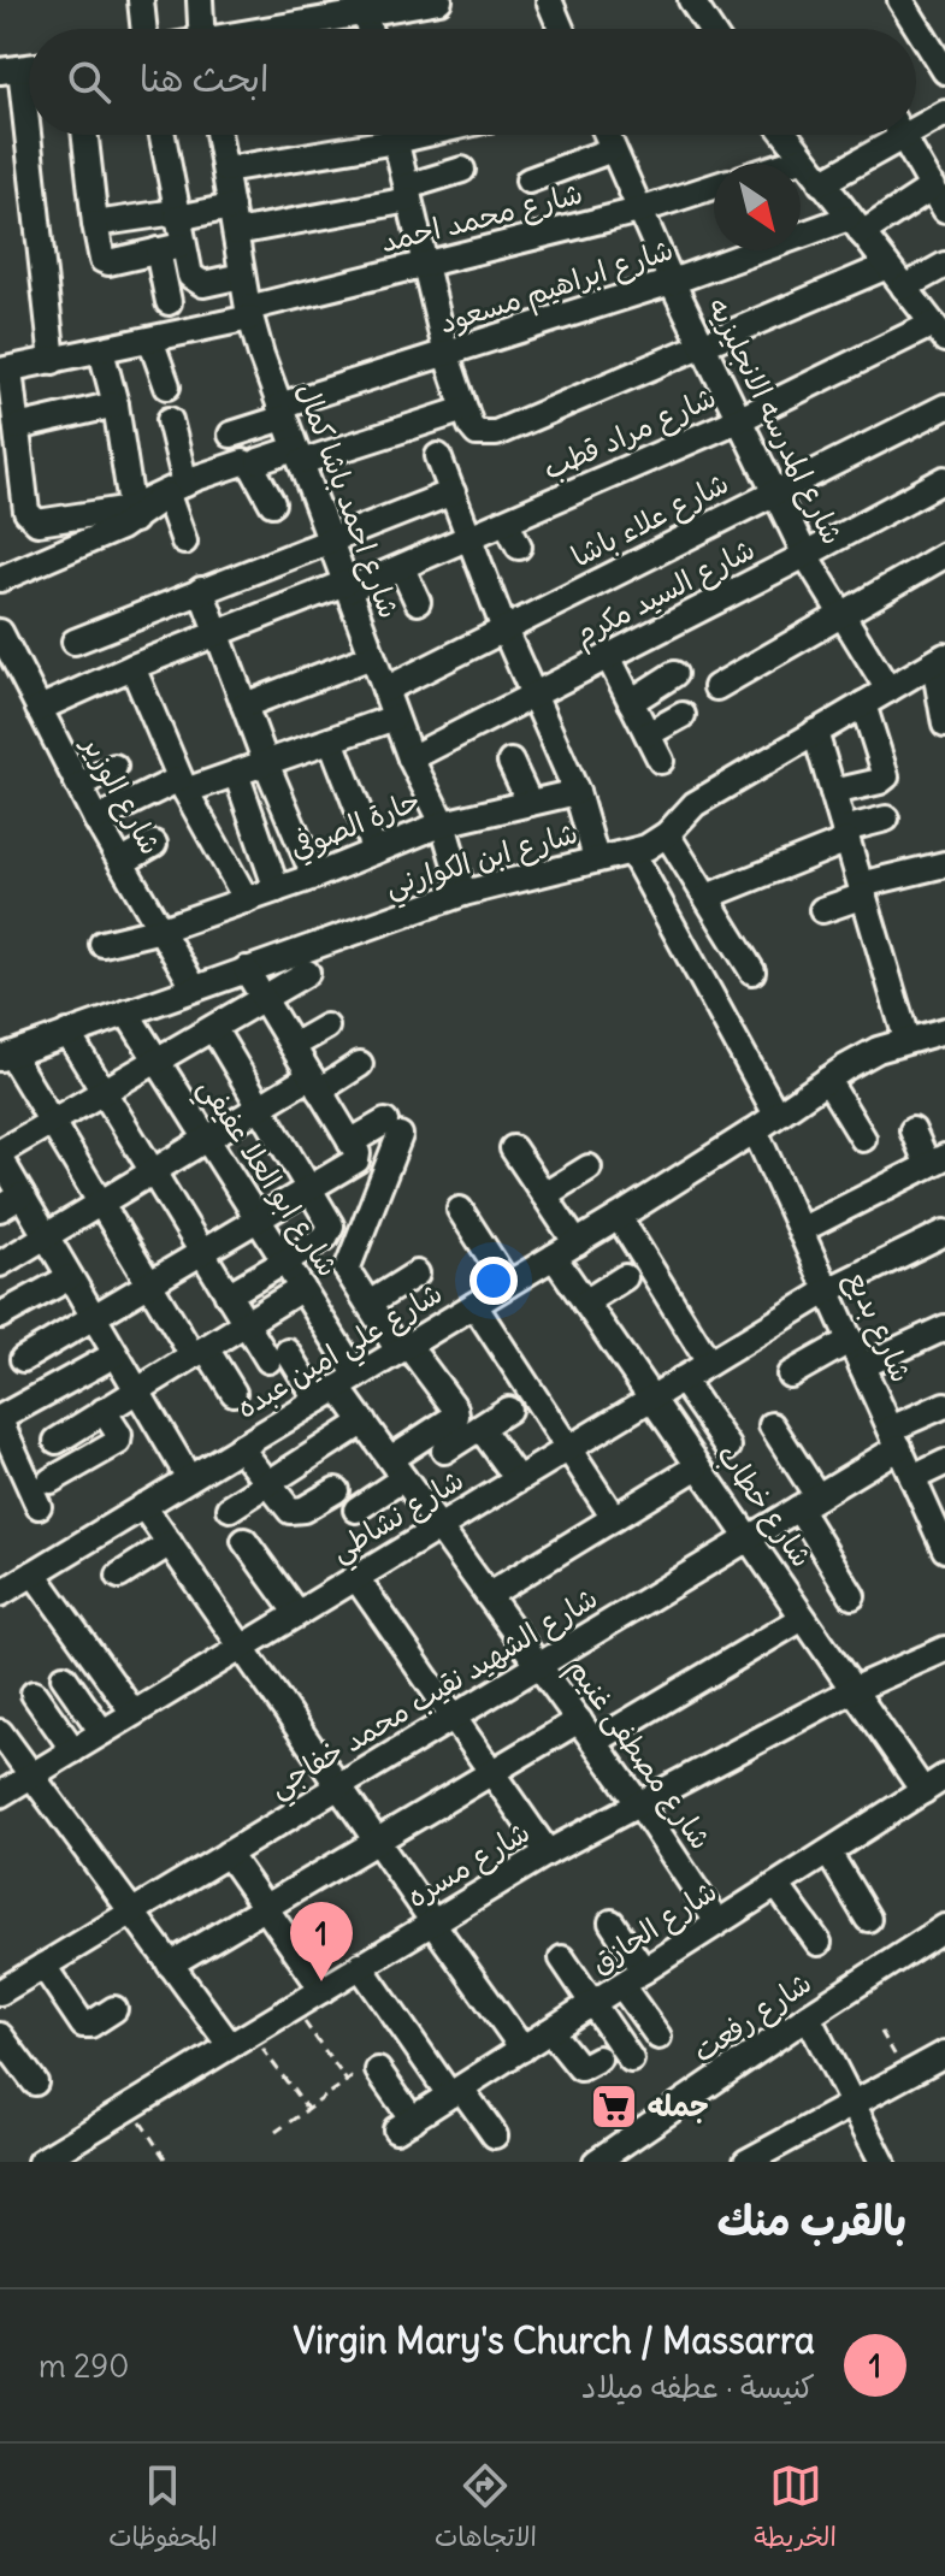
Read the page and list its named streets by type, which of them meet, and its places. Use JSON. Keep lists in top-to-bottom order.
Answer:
{
  "streets": {
    "street": [
      "شارع محمد احمد",
      "شارع ابراهيم مسعود",
      "شارع المدرسه الانجليزيه",
      "شارع مراد قطب",
      "شارع احمد باشا كمال",
      "شارع علاء باشا",
      "شارع السيد مكرم",
      "شارع الوزير",
      "حارة الصوفي",
      "شارع ابن الكوارني",
      "شارع ابو العلا عفيفي",
      "شارع بديع",
      "شارع علي امين عبده",
      "شارع خطاب",
      "شارع نشاطي",
      "شارع الشهيد نقيب محمد خفاجي",
      "شارع مصطفى غنيم",
      "شارع مسره",
      "شارع الحازق",
      "شارع رفعت"
    ]
  },
  "crossings": [
    ["شارع محمد احمد", "شارع المدرسه الانجليزيه"],
    ["شارع محمد احمد", "شارع احمد باشا كمال"],
    ["شارع ابراهيم مسعود", "شارع المدرسه الانجليزيه"],
    ["شارع ابراهيم مسعود", "شارع احمد باشا كمال"],
    ["شارع المدرسه الانجليزيه", "شارع مراد قطب"],
    ["شارع المدرسه الانجليزيه", "شارع علاء باشا"],
    ["شارع المدرسه الانجليزيه", "شارع السيد مكرم"],
    ["شارع المدرسه الانجليزيه", "شارع ابن الكوارني"],
    ["شارع مراد قطب", "شارع احمد باشا كمال"],
    ["شارع مراد قطب", "شارع الوزير"],
    ["شارع احمد باشا كمال", "شارع علاء باشا"],
    ["شارع احمد باشا كمال", "شارع السيد مكرم"],
    ["شارع احمد باشا كمال", "حارة الصوفي"],
    ["شارع احمد باشا كمال", "شارع ابن الكوارني"],
    ["شارع الوزير", "حارة الصوفي"],
    ["شارع الوزير", "شارع ابن الكوارني"],
    ["شارع ابن الكوارني", "شارع ابو العلا عفيفي"],
    ["شارع ابو العلا عفيفي", "شارع علي امين عبده"],
    ["شارع ابو العلا عفيفي", "شارع مصطفى غنيم"],
    ["شارع بديع", "شارع علي امين عبده"],
    ["شارع بديع", "شارع نشاطي"],
    ["شارع بديع", "شارع الشهيد نقيب محمد خفاجي"],
    ["شارع علي امين عبده", "شارع خطاب"],
    ["شارع علي امين عبده", "شارع مصطفى غنيم"],
    ["شارع خطاب", "شارع نشاطي"],
    ["شارع خطاب", "شارع الشهيد نقيب محمد خفاجي"],
    ["شارع خطاب", "شارع مسره"],
    ["شارع خطاب", "شارع الحازق"],
    ["شارع نشاطي", "شارع مصطفى غنيم"],
    ["شارع الشهيد نقيب محمد خفاجي", "شارع مصطفى غنيم"],
    ["شارع مصطفى غنيم", "شارع مسره"],
    ["شارع مصطفى غنيم", "شارع الحازق"]
  ],
  "places": {
    "supermarket": ["جمله"]
  },
  "north": "bottom right",
  "page": {
    "search": "ابحث هنا",
    "pins": "1",
    "heading": "بالقرب منك",
    "list": [
      {
        "mark": "1",
        "name": "Virgin Mary's Church / Massarra",
        "note": "كنيسة · عطفه ميلاد",
        "value": "290 m"
      }
    ],
    "nav": ["الخريطة", "الاتجاهات", "المحفوظات"]
  }
}
